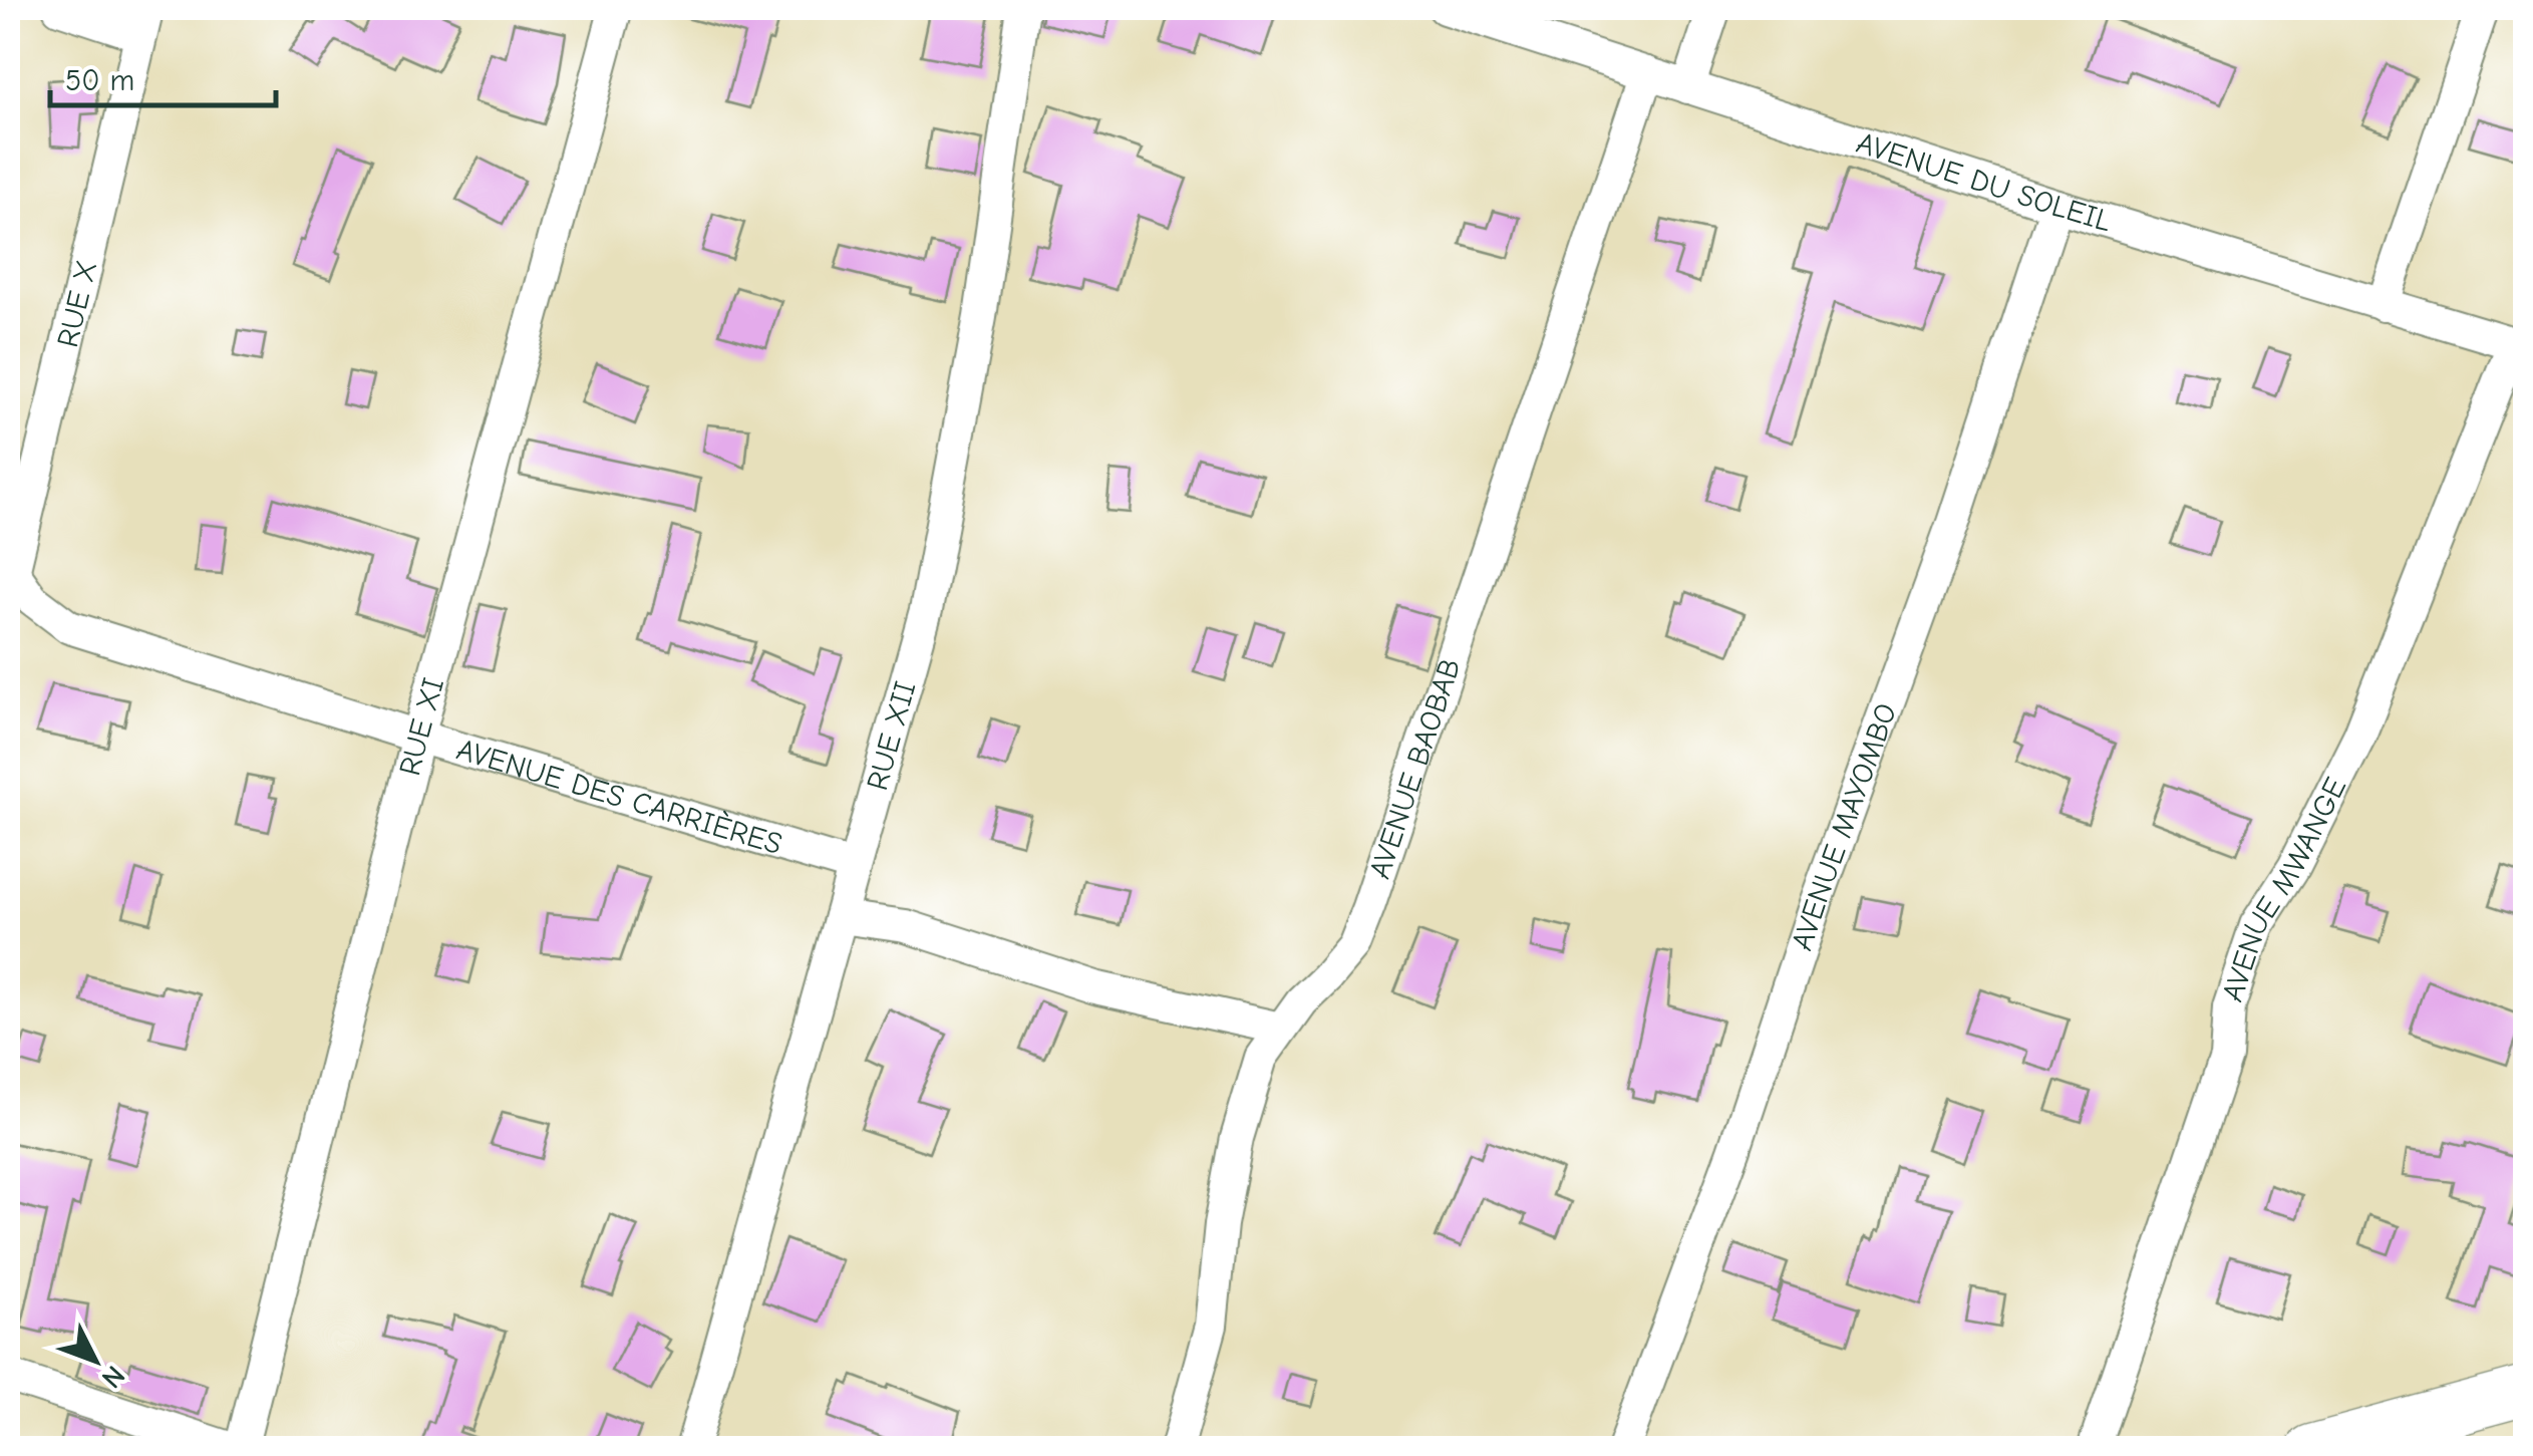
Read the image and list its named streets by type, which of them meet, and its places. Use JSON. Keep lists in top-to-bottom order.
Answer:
{
  "streets": {
    "street": [
      "AVENUE DU SOLEIL",
      "RUE X",
      "RUE XI",
      "RUE XII",
      "AVENUE BAOBAB",
      "AVENUE DES CARRIÈRES",
      "AVENUE MAYOMBO",
      "AVENUE MWANGE"
    ]
  },
  "crossings": [
    ["AVENUE DU SOLEIL", "AVENUE BAOBAB"],
    ["AVENUE DU SOLEIL", "AVENUE MAYOMBO"],
    ["AVENUE DU SOLEIL", "AVENUE MWANGE"],
    ["RUE X", "AVENUE DES CARRIÈRES"],
    ["RUE XI", "AVENUE DES CARRIÈRES"],
    ["RUE XII", "AVENUE DES CARRIÈRES"]
  ],
  "scale_bar": "50 m",
  "north": "bottom right"
}
